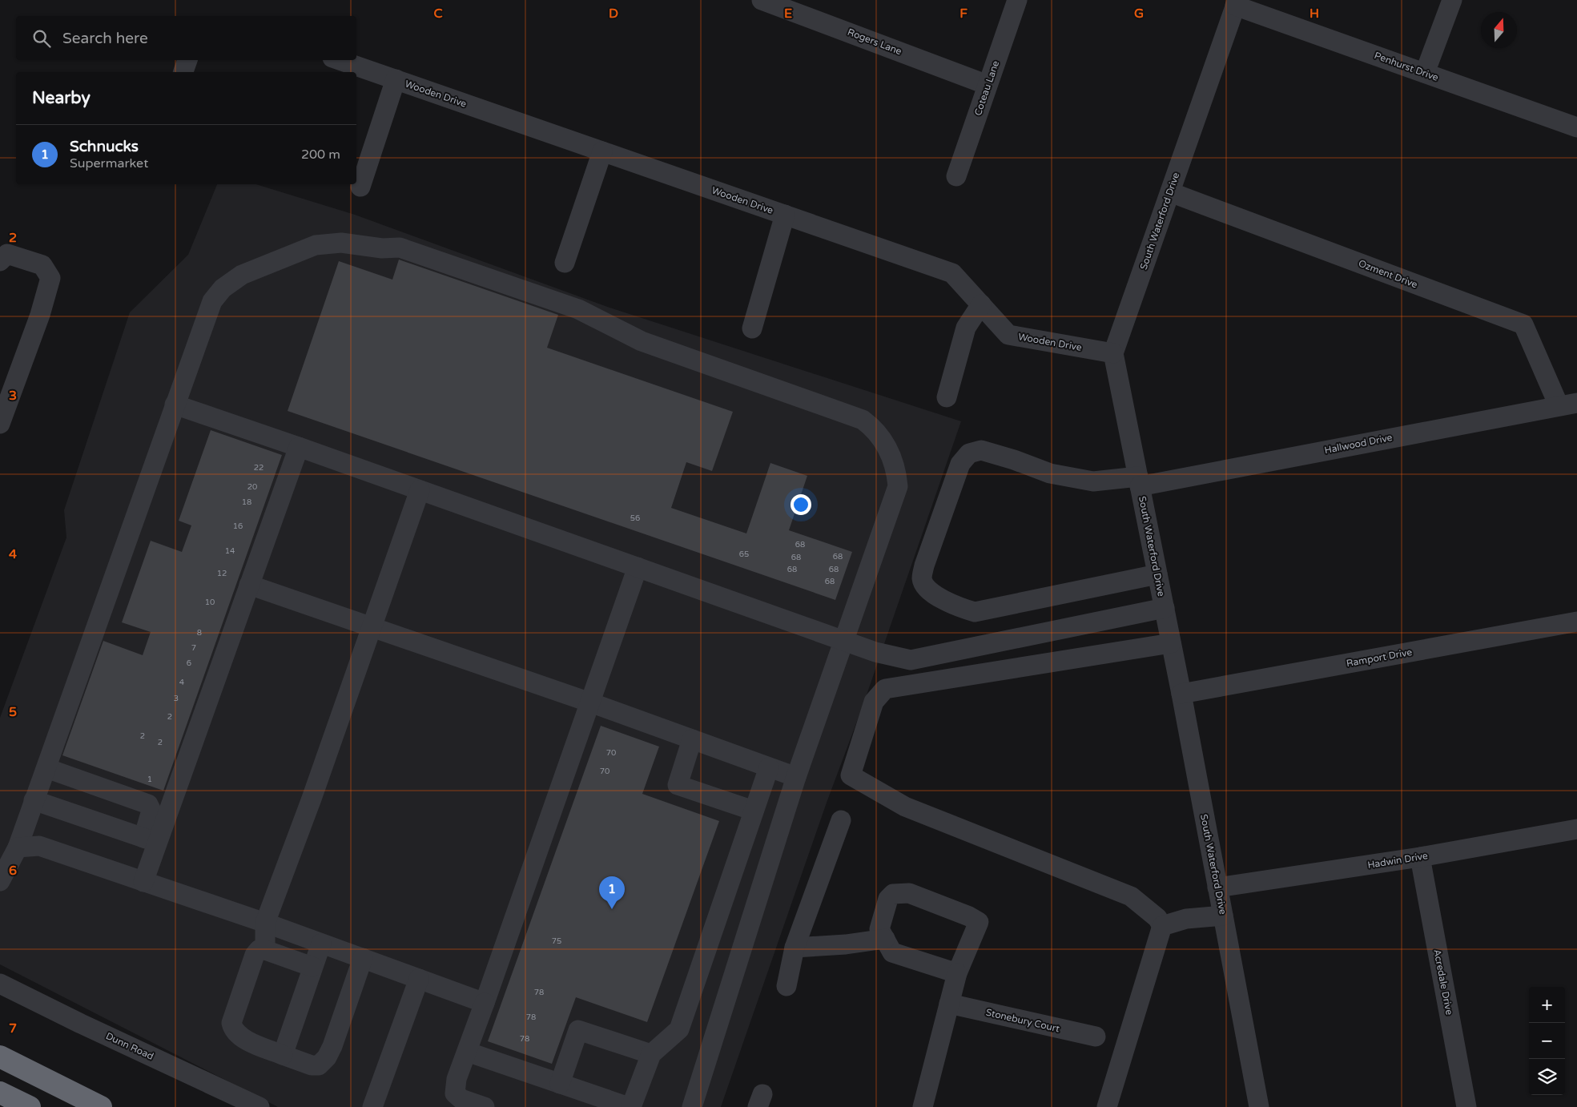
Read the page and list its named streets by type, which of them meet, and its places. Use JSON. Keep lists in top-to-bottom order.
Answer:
{
  "streets": {
    "street": [
      "Rogers Lane",
      "Penhurst Drive",
      "Coteau Lane",
      "Wooden Drive",
      "South Waterford Drive",
      "Ozment Drive",
      "Hallwood Drive",
      "Ramport Drive",
      "Hadwin Drive",
      "Acredale Drive",
      "Stonebury Court",
      "Dunn Road"
    ]
  },
  "crossings": [
    ["Rogers Lane", "Coteau Lane"],
    ["Penhurst Drive", "South Waterford Drive"],
    ["Wooden Drive", "South Waterford Drive"],
    ["South Waterford Drive", "Ozment Drive"],
    ["South Waterford Drive", "Hallwood Drive"],
    ["South Waterford Drive", "Ramport Drive"],
    ["South Waterford Drive", "Hadwin Drive"],
    ["Ozment Drive", "Hallwood Drive"],
    ["Hadwin Drive", "Acredale Drive"]
  ],
  "house_numbers": [
    "22",
    "20",
    "18",
    "56",
    "16",
    "68",
    "14",
    "65",
    "68",
    "68",
    "68",
    "68",
    "12",
    "68",
    "10",
    "8",
    "7",
    "6",
    "4",
    "3",
    "2",
    "2",
    "2",
    "70",
    "70",
    "1",
    "75",
    "78",
    "78",
    "78"
  ],
  "north": "top",
  "page": {
    "search": "Search here",
    "heading": "Nearby",
    "list": [
      {
        "mark": "1",
        "name": "Schnucks",
        "note": "Supermarket",
        "value": "200 m"
      }
    ],
    "pins": "1",
    "map_buttons": ["+", "−"]
  },
  "grid": {
    "columns": [
      "C",
      "D",
      "E",
      "F",
      "G",
      "H"
    ],
    "rows": [
      "2",
      "3",
      "4",
      "5",
      "6",
      "7"
    ]
  }
}
